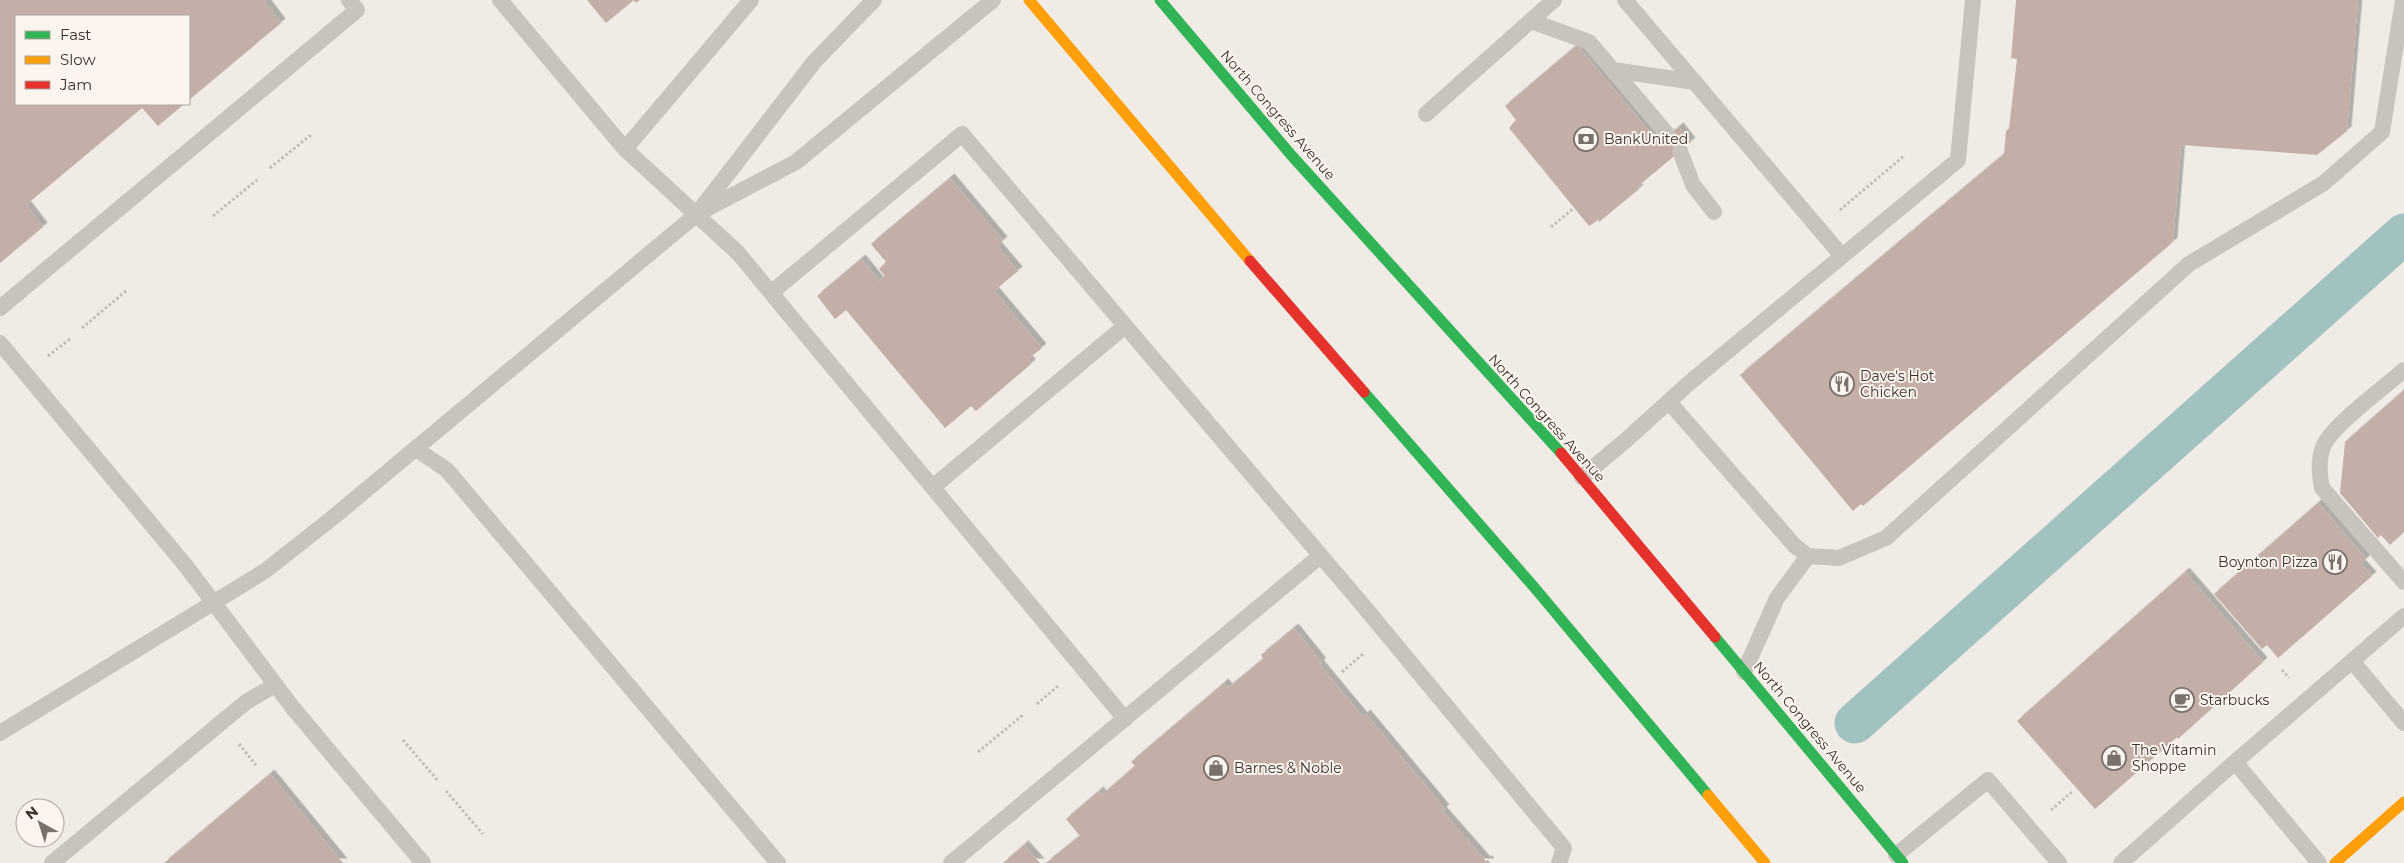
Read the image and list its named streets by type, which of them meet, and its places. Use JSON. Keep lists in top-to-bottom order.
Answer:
{
  "streets": {
    "main road": ["North Congress Avenue"]
  },
  "places": {
    "bank": ["BankUnited"],
    "restaurant": ["Dave's Hot Chicken", "Boynton Pizza"],
    "cafe": ["Starbucks"],
    "shop": ["The Vitamin Shoppe", "Barnes & Noble"]
  },
  "legend": ["Fast", "Slow", "Jam"],
  "north": "top left"
}
